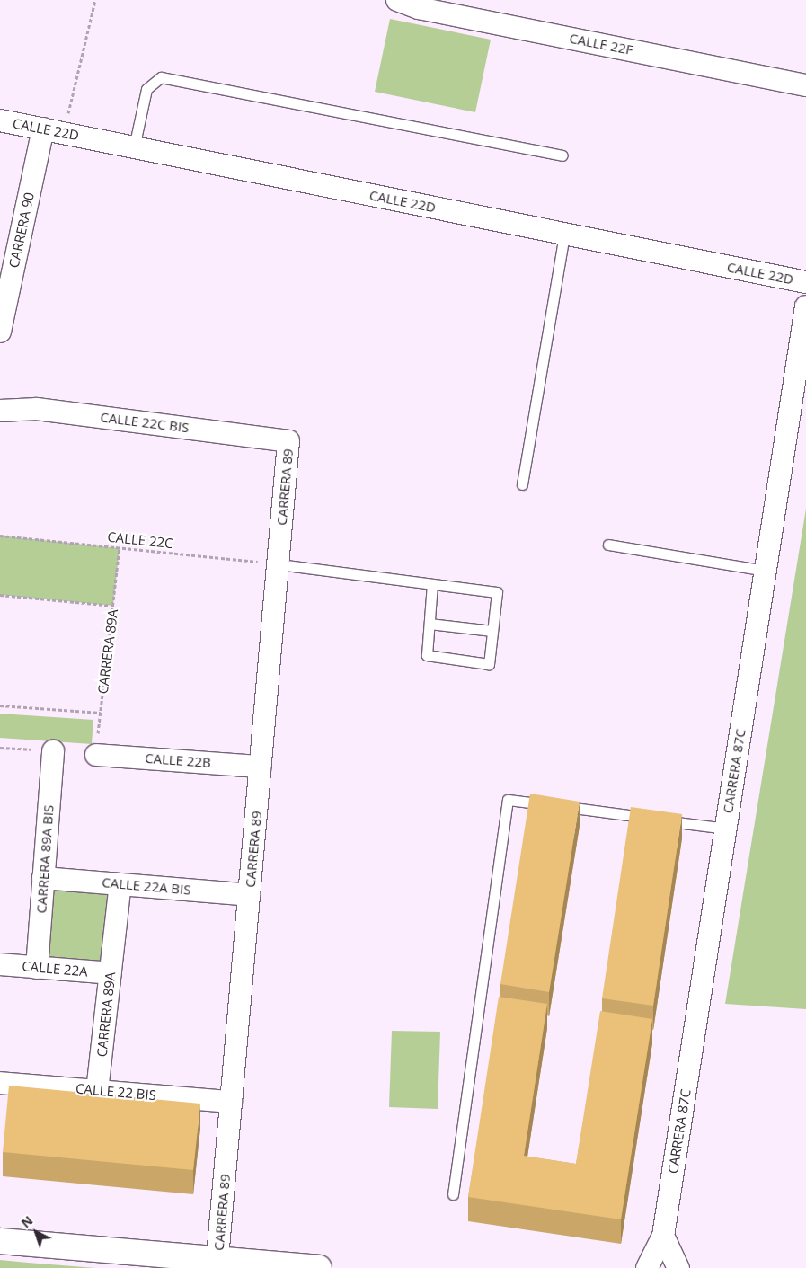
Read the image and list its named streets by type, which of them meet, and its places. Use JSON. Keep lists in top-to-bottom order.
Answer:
{
  "streets": {
    "street": [
      "CALLE 22F",
      "CALLE 22D",
      "CARRERA 90",
      "CALLE 22C BIS",
      "CARRERA 89",
      "CARRERA 89A",
      "CALLE 22B",
      "CARRERA 87C",
      "CARRERA 89A BIS",
      "CALLE 22A BIS",
      "CALLE 22A",
      "CALLE 22 BIS"
    ],
    "path": ["CALLE 22C"]
  },
  "crossings": [
    ["CALLE 22D", "CARRERA 90"],
    ["CALLE 22C BIS", "CARRERA 89"],
    ["CARRERA 89", "CALLE 22C"],
    ["CARRERA 89", "CALLE 22B"],
    ["CARRERA 89", "CALLE 22A BIS"],
    ["CARRERA 89", "CALLE 22 BIS"],
    ["CALLE 22C", "CARRERA 89A"],
    ["CARRERA 89A", "CALLE 22B"],
    ["CARRERA 89A", "CALLE 22A BIS"],
    ["CARRERA 89A", "CALLE 22A"],
    ["CARRERA 89A", "CALLE 22 BIS"],
    ["CARRERA 89A BIS", "CALLE 22A BIS"],
    ["CARRERA 89A BIS", "CALLE 22A"]
  ],
  "north": "top left"
}
